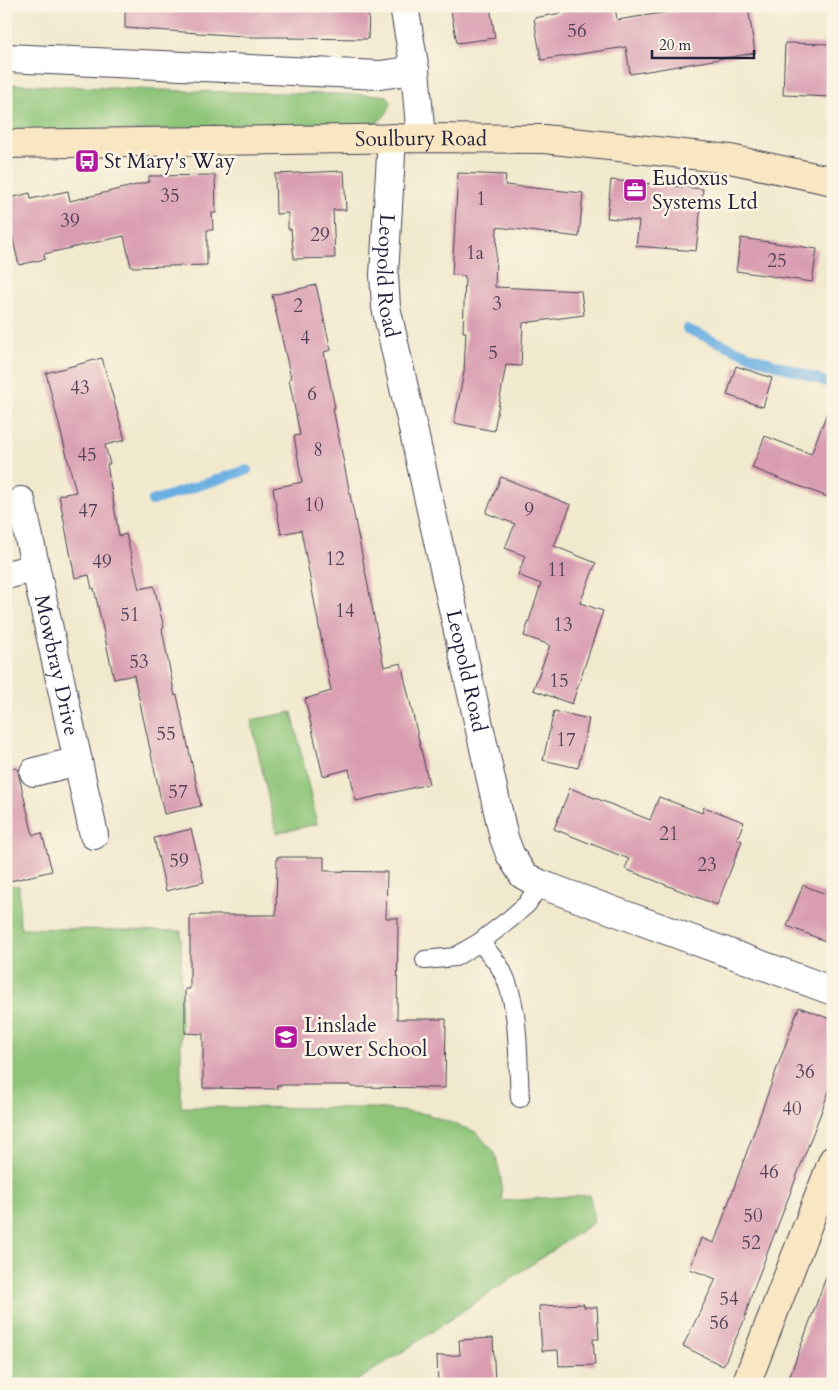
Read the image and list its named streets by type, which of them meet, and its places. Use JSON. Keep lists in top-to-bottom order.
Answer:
{
  "streets": {
    "street": ["Soulbury Road", "Leopold Road", "Mowbray Drive"]
  },
  "crossings": [
    ["Soulbury Road", "Leopold Road"]
  ],
  "places": {
    "bus stop": ["St Mary's Way"],
    "office": ["Eudoxus Systems Ltd"],
    "school or university": ["Linslade Lower School"]
  },
  "house_numbers": [
    "56",
    "35",
    "1",
    "39",
    "29",
    "1a",
    "25",
    "3",
    "2",
    "4",
    "5",
    "43",
    "6",
    "8",
    "45",
    "10",
    "9",
    "47",
    "12",
    "49",
    "11",
    "14",
    "51",
    "13",
    "53",
    "15",
    "55",
    "17",
    "57",
    "21",
    "59",
    "23",
    "36",
    "40",
    "46",
    "50",
    "52",
    "54",
    "56"
  ],
  "scale_bar": "20 m"
}
